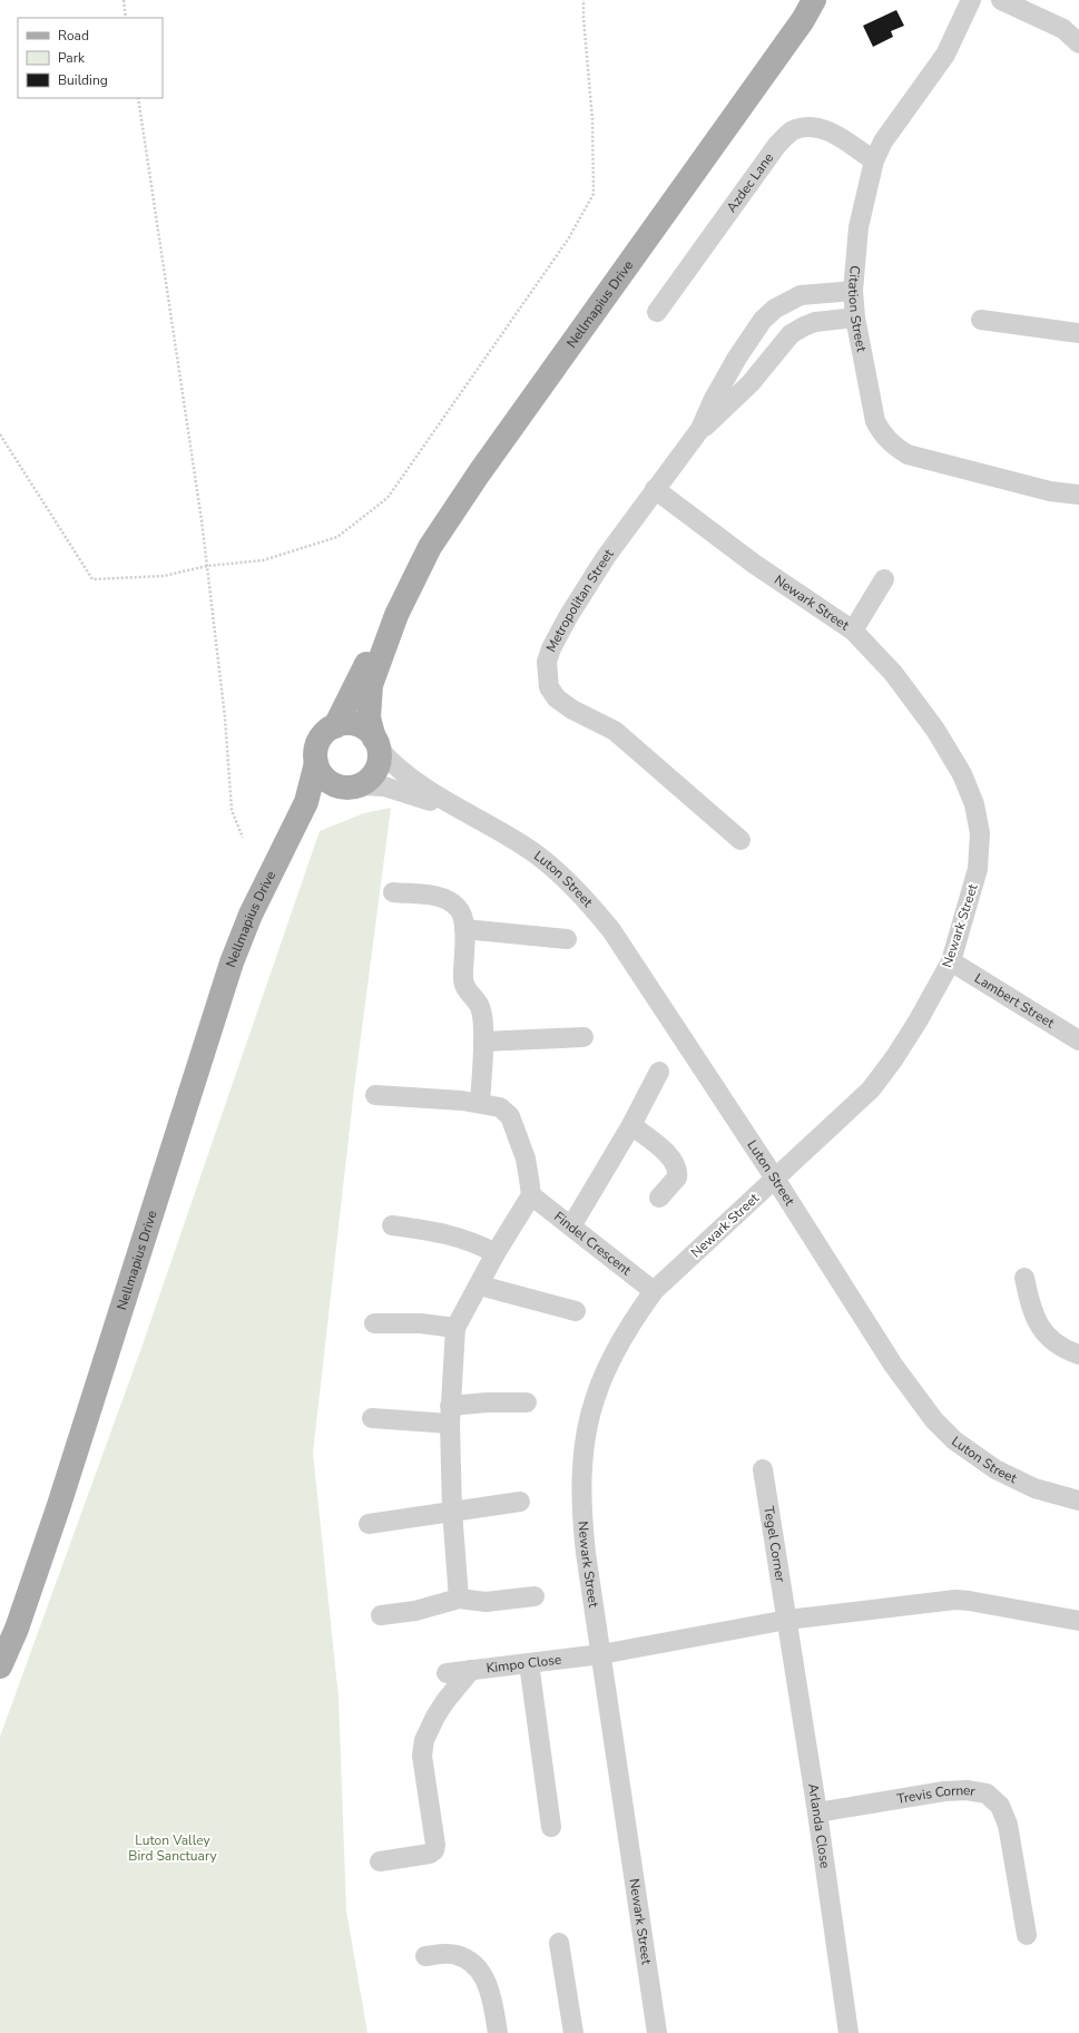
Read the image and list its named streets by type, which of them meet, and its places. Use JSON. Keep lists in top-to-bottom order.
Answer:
{
  "streets": {
    "main road": ["Nellmapius Drive"],
    "street": [
      "Azdec Lane",
      "Citation Street",
      "Metropolitan Street",
      "Newark Street",
      "Luton Street",
      "Lambert Street",
      "Findel Crescent",
      "Tegel Corner",
      "Kimpo Close",
      "Trevis Corner",
      "Arlanda Close"
    ]
  },
  "crossings": [
    ["Azdec Lane", "Citation Street"],
    ["Nellmapius Drive", "Luton Street"],
    ["Citation Street", "Metropolitan Street"],
    ["Metropolitan Street", "Newark Street"],
    ["Newark Street", "Luton Street"],
    ["Newark Street", "Lambert Street"],
    ["Newark Street", "Findel Crescent"],
    ["Newark Street", "Kimpo Close"],
    ["Tegel Corner", "Arlanda Close"],
    ["Trevis Corner", "Arlanda Close"]
  ],
  "parks": ["Luton Valley Bird Sanctuary"],
  "legend": ["Road", "Park", "Building"]
}
